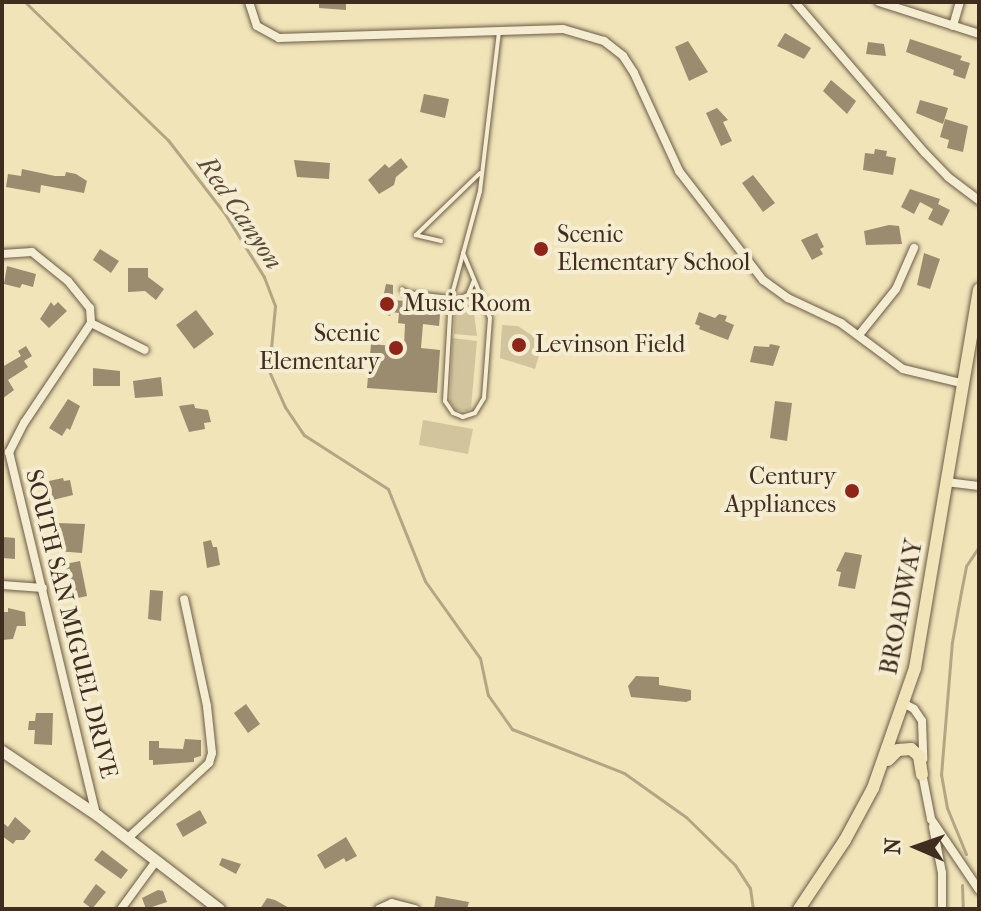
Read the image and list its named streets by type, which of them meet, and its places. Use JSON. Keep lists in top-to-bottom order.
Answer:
{
  "streets": {
    "main road": ["BROADWAY"],
    "street": ["SOUTH SAN MIGUEL DRIVE"]
  },
  "water": ["Red Canyon"],
  "places": [
    "Scenic Elementary School",
    "Music Room",
    "Levinson Field",
    "Scenic Elementary",
    "Century Appliances"
  ],
  "north": "left"
}
